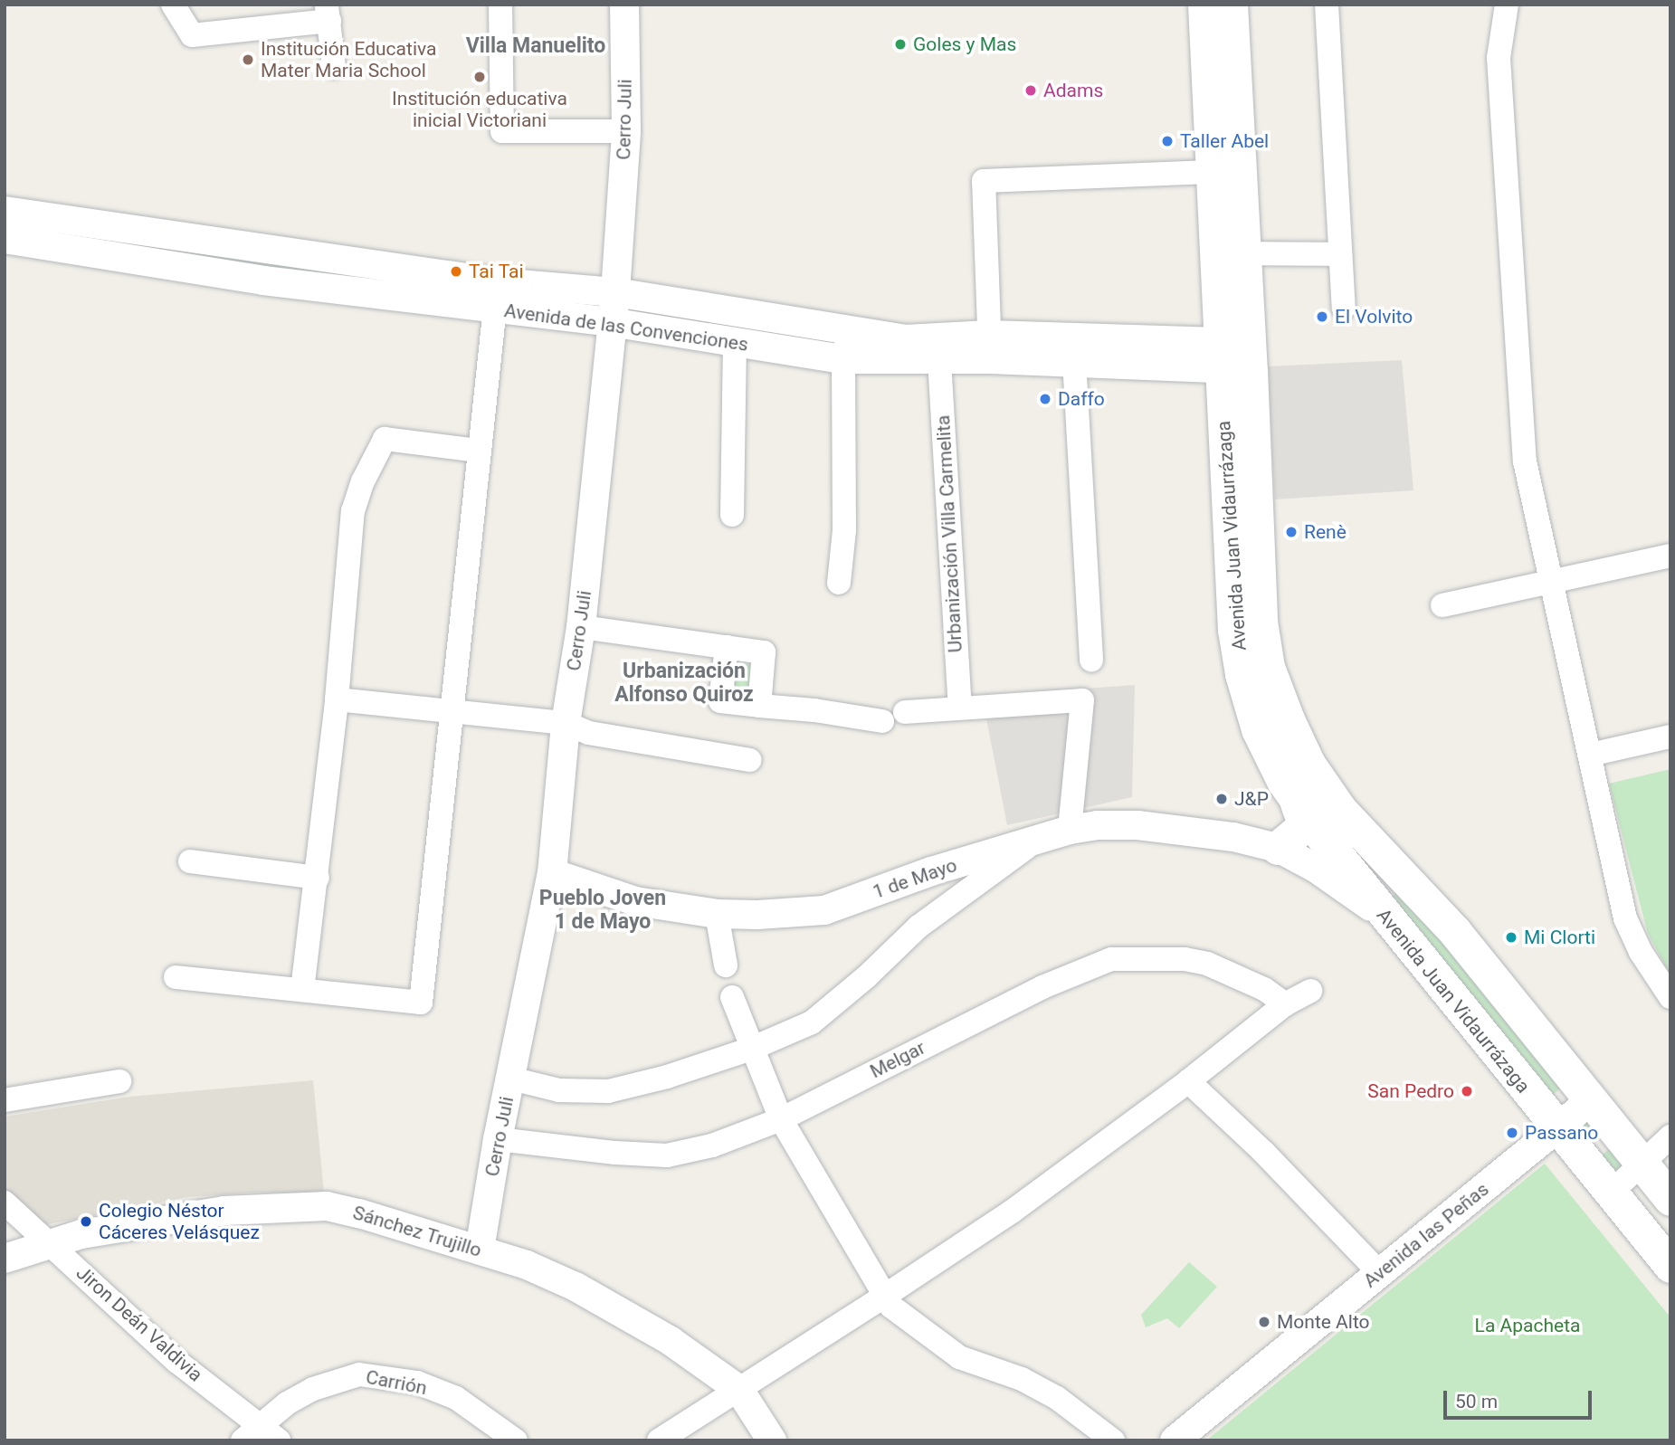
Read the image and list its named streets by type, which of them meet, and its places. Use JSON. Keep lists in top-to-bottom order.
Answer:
{
  "streets": {
    "main road": ["Avenida Juan Vidaurrázaga"],
    "street": [
      "Cerro Juli",
      "Avenida de las Convenciones",
      "Urbanización Villa Carmelita",
      "1 de Mayo",
      "Melgar",
      "Sánchez Trujillo",
      "Avenida las Peñas",
      "Jiron Deán Valdivia",
      "Carrión"
    ]
  },
  "crossings": [
    ["Cerro Juli", "Avenida de las Convenciones"],
    ["Cerro Juli", "1 de Mayo"],
    ["Cerro Juli", "Melgar"],
    ["Cerro Juli", "Sánchez Trujillo"],
    ["Avenida de las Convenciones", "Urbanización Villa Carmelita"],
    ["Avenida de las Convenciones", "Avenida Juan Vidaurrázaga"],
    ["Avenida Juan Vidaurrázaga", "1 de Mayo"],
    ["Avenida Juan Vidaurrázaga", "Avenida las Peñas"],
    ["Sánchez Trujillo", "Jiron Deán Valdivia"],
    ["Jiron Deán Valdivia", "Carrión"]
  ],
  "districts": ["Villa Manuelito", "Urbanización Alfonso Quiroz", "Pueblo Joven 1 de Mayo"],
  "parks": ["La Apacheta"],
  "places": [
    "Goles y Mas",
    "Institución Educativa Mater Maria School",
    "Institución educativa inicial Victoriani",
    "Adams",
    "Taller Abel",
    "Tai Tai",
    "El Volvito",
    "Daffo",
    "Renè",
    "J&P",
    "Mi Clorti",
    "San Pedro",
    "Passano",
    "Colegio Néstor Cáceres Velásquez",
    "Monte Alto"
  ],
  "scale_bar": "50 m"
}
